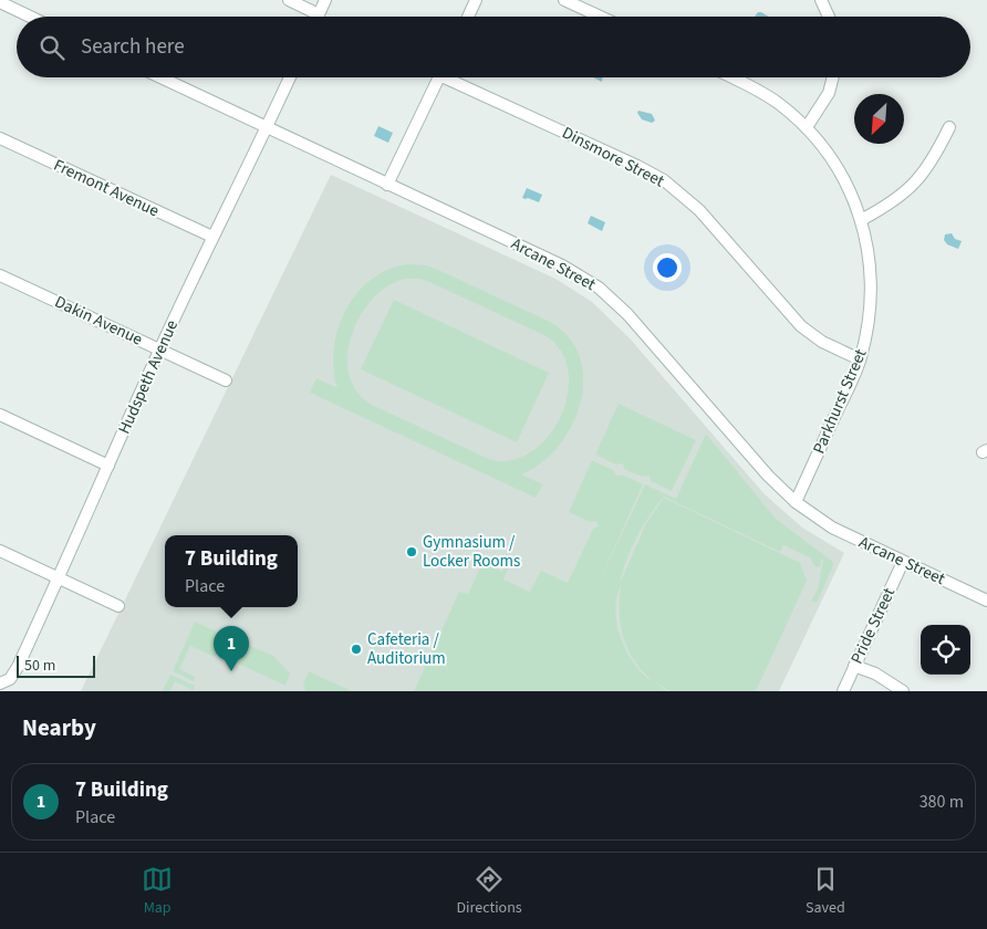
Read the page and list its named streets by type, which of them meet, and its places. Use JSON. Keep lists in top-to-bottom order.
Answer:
{
  "streets": {
    "street": [
      "Dinsmore Street",
      "Fremont Avenue",
      "Arcane Street",
      "Dakin Avenue",
      "Hudspeth Avenue",
      "Parkhurst Street",
      "Pride Street"
    ]
  },
  "crossings": [
    ["Dinsmore Street", "Parkhurst Street"],
    ["Fremont Avenue", "Hudspeth Avenue"],
    ["Arcane Street", "Hudspeth Avenue"],
    ["Arcane Street", "Parkhurst Street"],
    ["Arcane Street", "Pride Street"],
    ["Dakin Avenue", "Hudspeth Avenue"]
  ],
  "places": ["Gymnasium / Locker Rooms", "Cafeteria / Auditorium"],
  "scale_bar": "50 m",
  "north": "bottom left",
  "page": {
    "search": "Search here",
    "popup": ["7 Building", "Place"],
    "pins": "1",
    "scale": "50 m",
    "heading": "Nearby",
    "list": [
      {
        "mark": "1",
        "name": "7 Building",
        "note": "Place",
        "value": "380 m"
      }
    ],
    "nav": ["Map", "Directions", "Saved"]
  }
}
